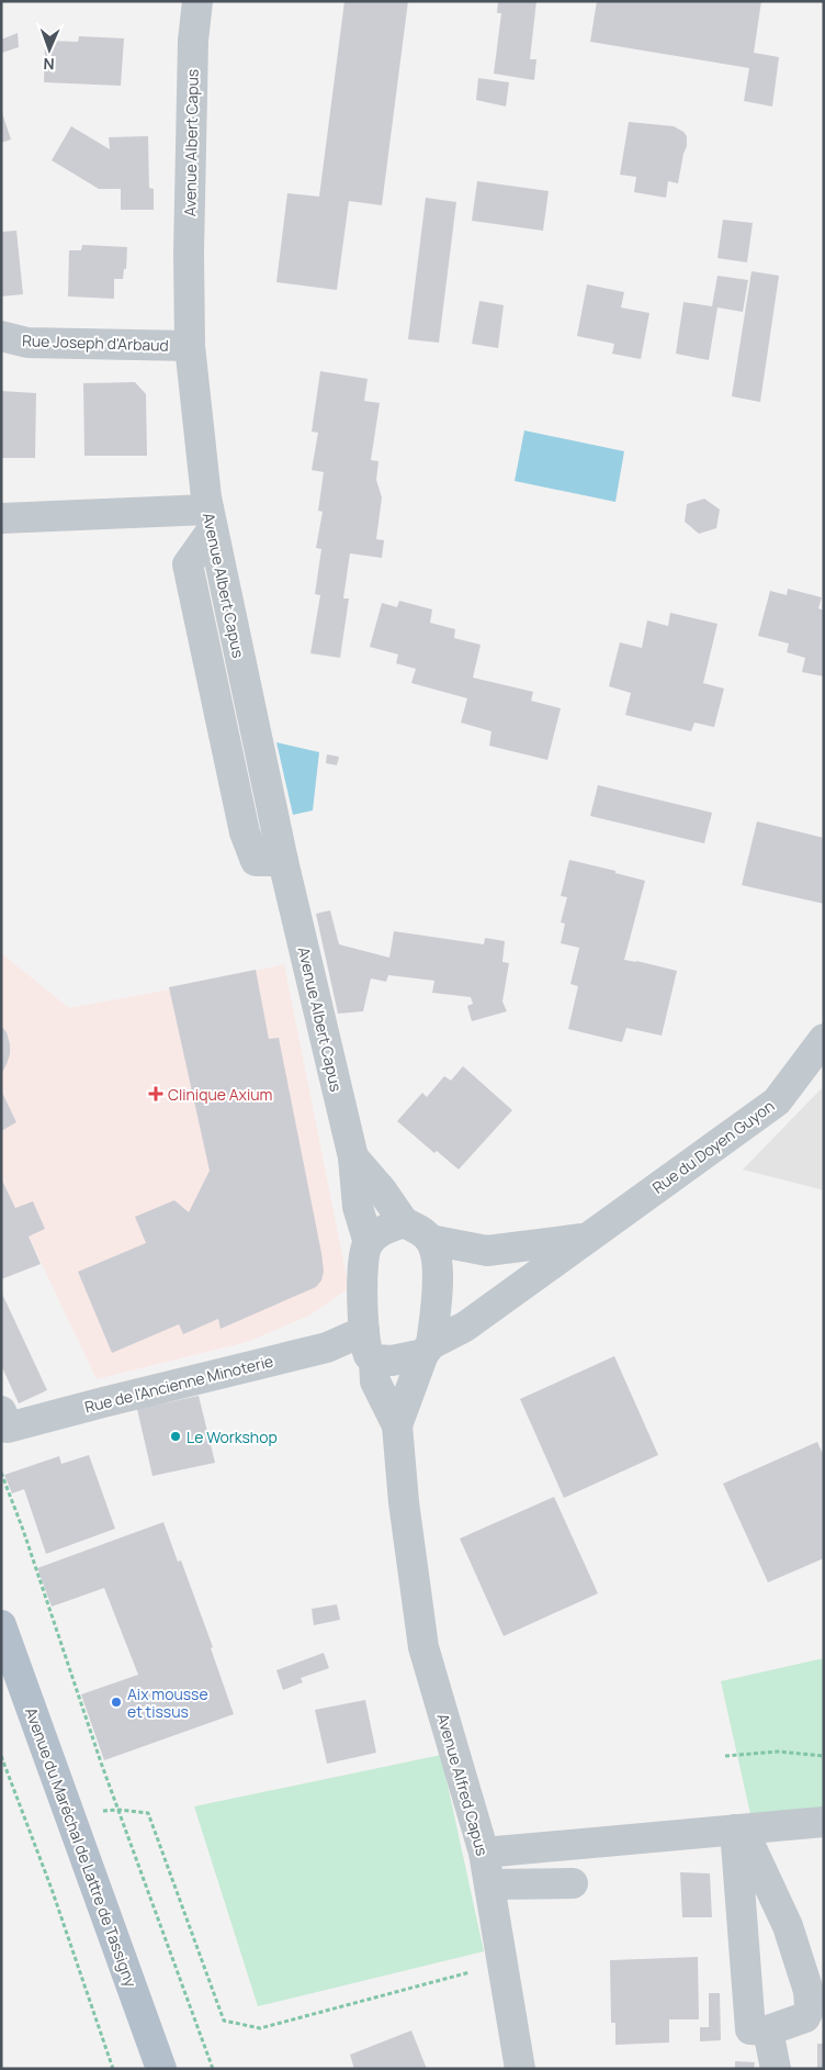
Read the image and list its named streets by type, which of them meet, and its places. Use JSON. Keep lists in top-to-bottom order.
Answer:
{
  "streets": {
    "main road": ["Avenue du Maréchal de Lattre de Tassigny"],
    "street": [
      "Avenue Albert Capus",
      "Rue Joseph d'Arbaud",
      "Rue du Doyen Guyon",
      "Rue de l'Ancienne Minoterie",
      "Avenue Alfred Capus"
    ]
  },
  "crossings": [
    ["Avenue Albert Capus", "Rue Joseph d'Arbaud"]
  ],
  "places": {
    "health": ["Clinique Axium"],
    "other": ["Le Workshop", "Aix mousse et tissus"]
  },
  "north": "bottom"
}
